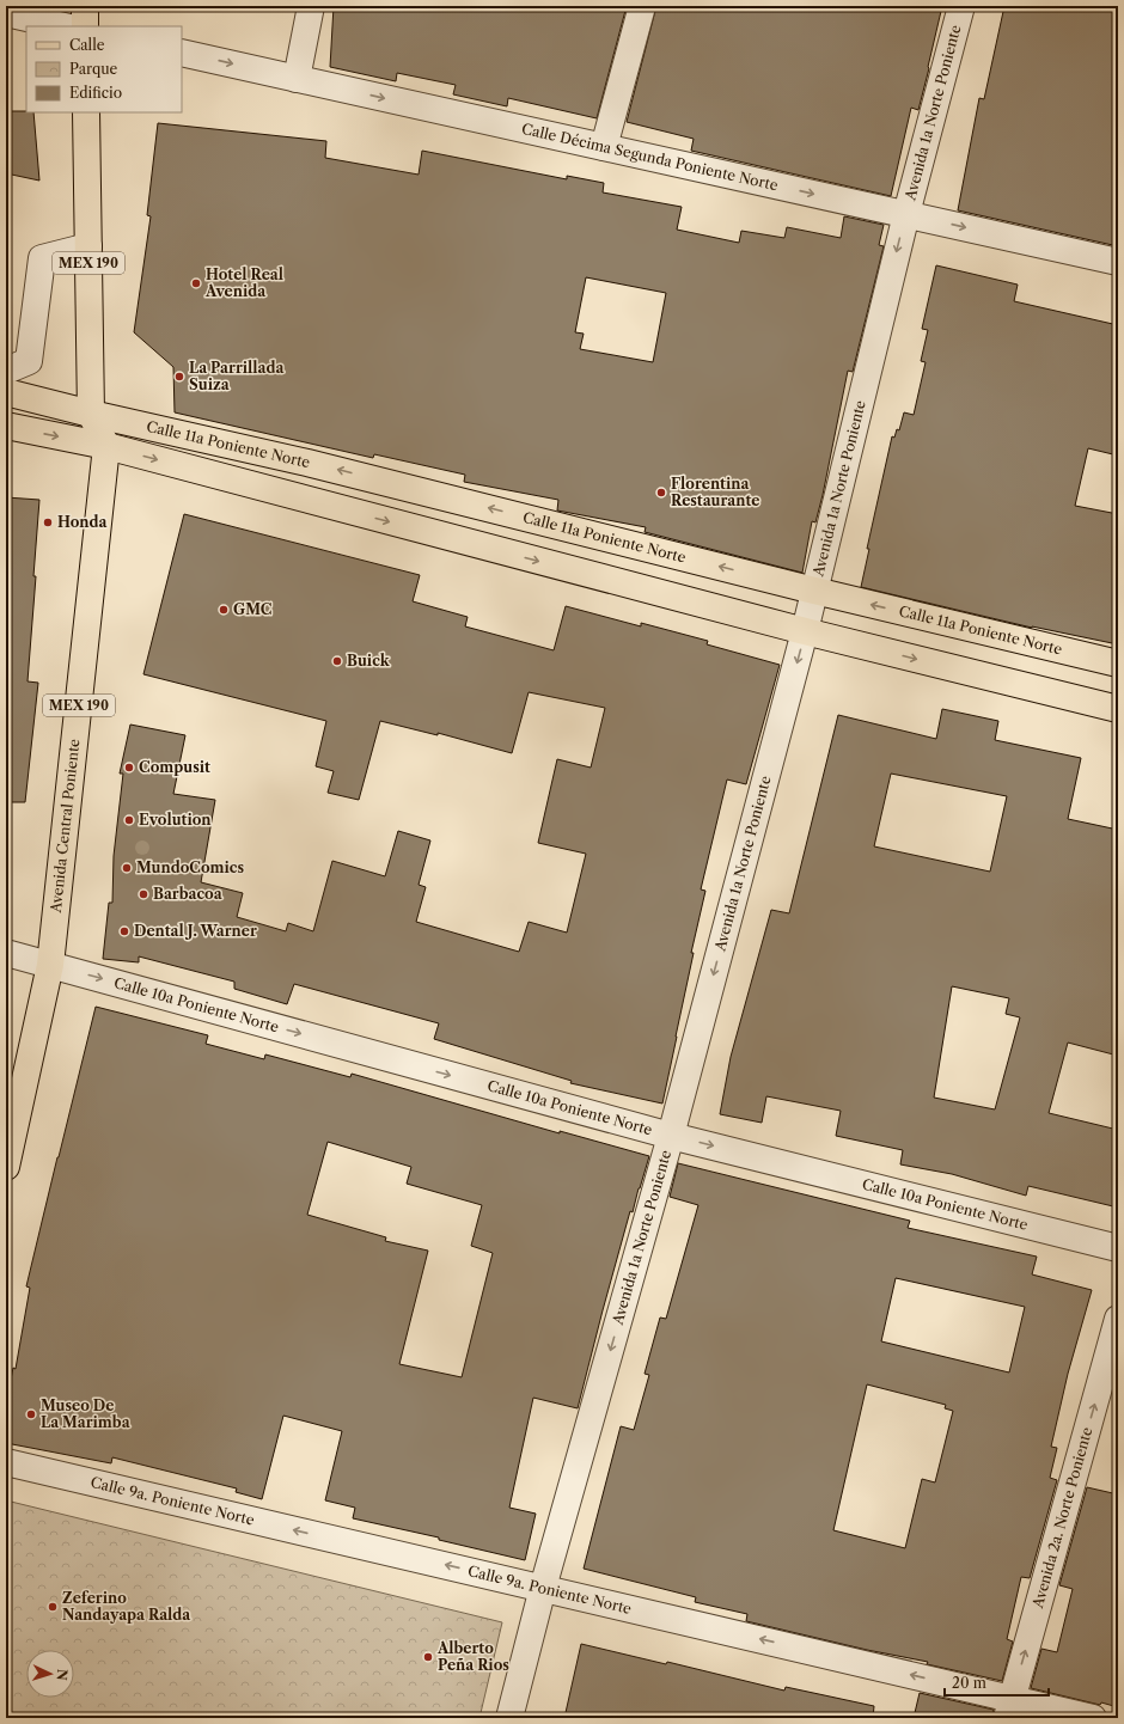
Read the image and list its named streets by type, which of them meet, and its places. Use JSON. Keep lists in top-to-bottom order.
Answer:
{
  "streets": {
    "main road": ["MEX 190", "Calle 11a Poniente Norte", "Avenida Central Poniente"],
    "street": [
      "Avenida 1a Norte Poniente",
      "Calle Décima Segunda Poniente Norte",
      "Calle 10a Poniente Norte",
      "Calle 9a. Poniente Norte",
      "Avenida 2a. Norte Poniente"
    ]
  },
  "crossings": [
    ["Avenida 1a Norte Poniente", "Calle Décima Segunda Poniente Norte"],
    ["Avenida 1a Norte Poniente", "Calle 11a Poniente Norte"],
    ["Avenida 1a Norte Poniente", "Calle 10a Poniente Norte"],
    ["Avenida 1a Norte Poniente", "Calle 9a. Poniente Norte"],
    ["MEX 190", "Calle 11a Poniente Norte"],
    ["MEX 190", "Avenida Central Poniente"],
    ["Calle 11a Poniente Norte", "Avenida Central Poniente"],
    ["Avenida Central Poniente", "Calle 10a Poniente Norte"],
    ["Calle 9a. Poniente Norte", "Avenida 2a. Norte Poniente"]
  ],
  "one_way": [
    "Avenida 1a Norte Poniente",
    "Calle Décima Segunda Poniente Norte",
    "Calle 10a Poniente Norte",
    "Calle 9a. Poniente Norte",
    "Avenida 2a. Norte Poniente"
  ],
  "places": [
    "Hotel Real Avenida",
    "La Parrillada Suiza",
    "Florentina Restaurante",
    "Honda",
    "GMC",
    "Buick",
    "Compusit",
    "Evolution",
    "MundoComics",
    "Barbacoa",
    "Dental J. Warner",
    "Museo De La Marimba",
    "Zeferino Nandayapa Ralda",
    "Alberto Peña Rios"
  ],
  "legend": ["Calle", "Parque", "Edificio"],
  "scale_bar": "20 m",
  "north": "right"
}
